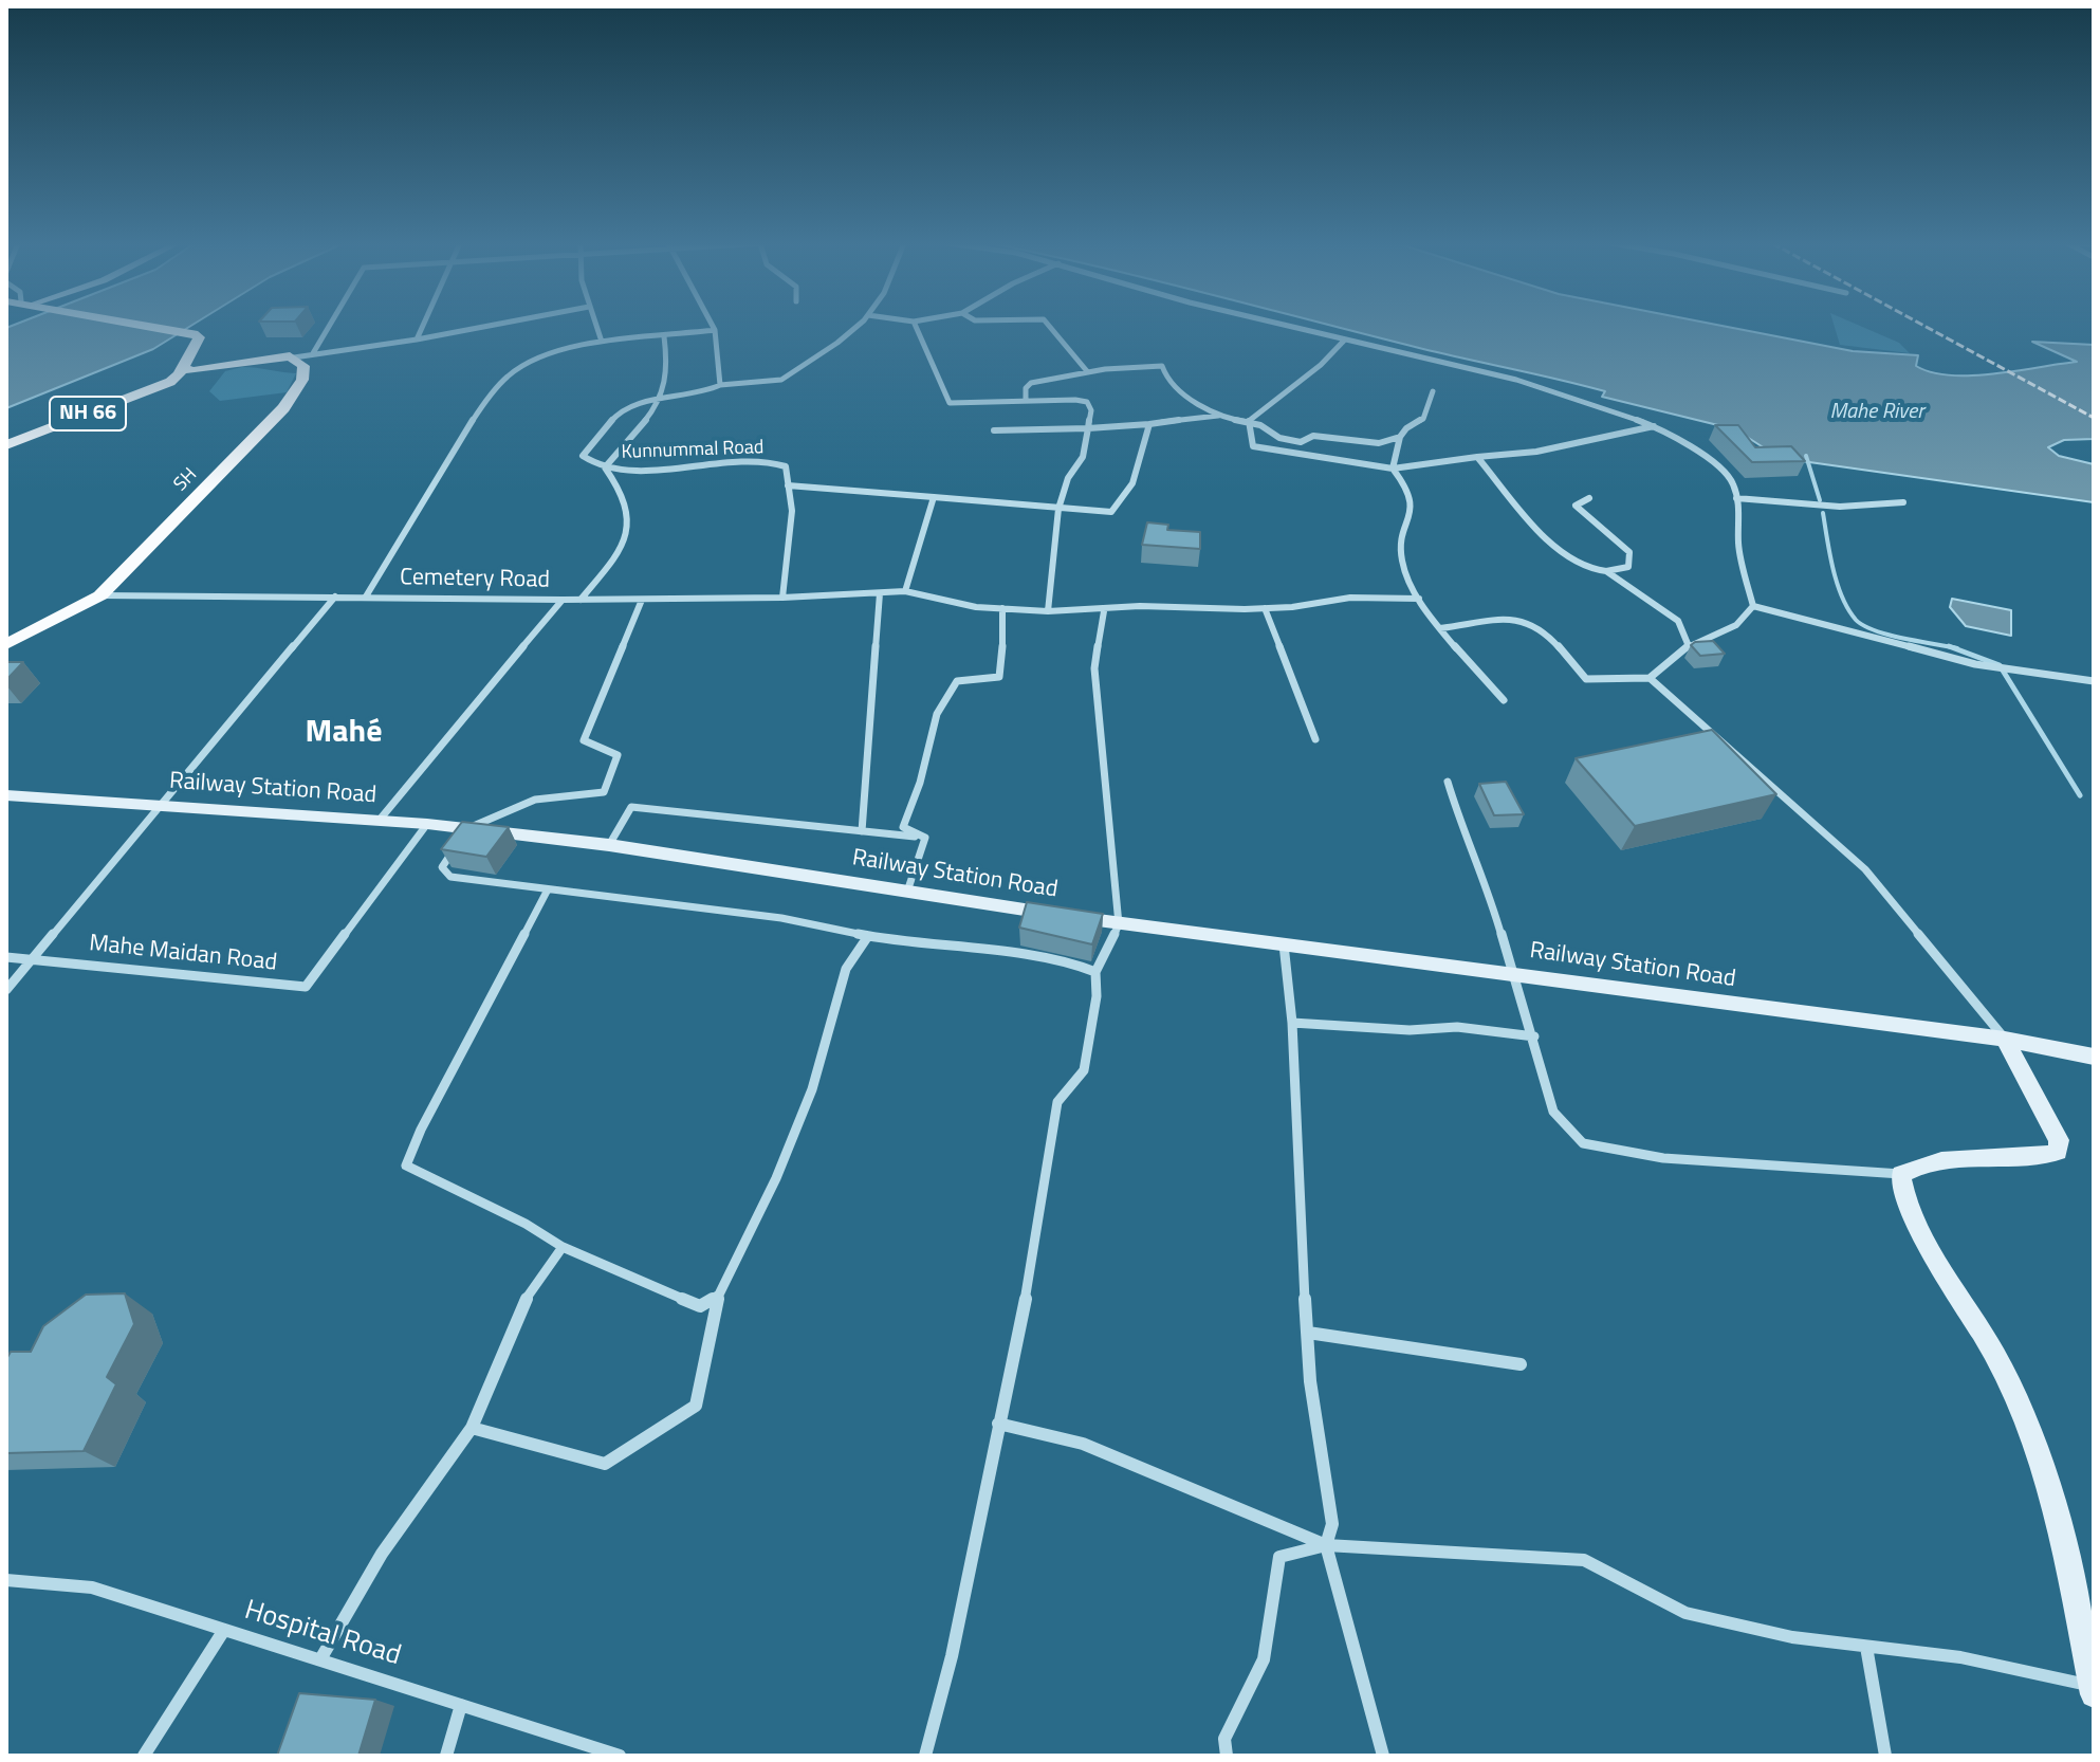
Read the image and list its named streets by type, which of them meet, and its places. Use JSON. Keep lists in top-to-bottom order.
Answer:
{
  "streets": {
    "main road": ["NH 66", "SH"],
    "street": [
      "Kunnummal Road",
      "Cemetery Road",
      "Railway Station Road",
      "Mahe Maidan Road",
      "Hospital Road"
    ]
  },
  "crossings": [
    ["SH", "Cemetery Road"],
    ["Cemetery Road", "Railway Station Road"],
    ["Railway Station Road", "Mahe Maidan Road"]
  ],
  "districts": ["Mahé"],
  "water": ["Mahe River"]
}
